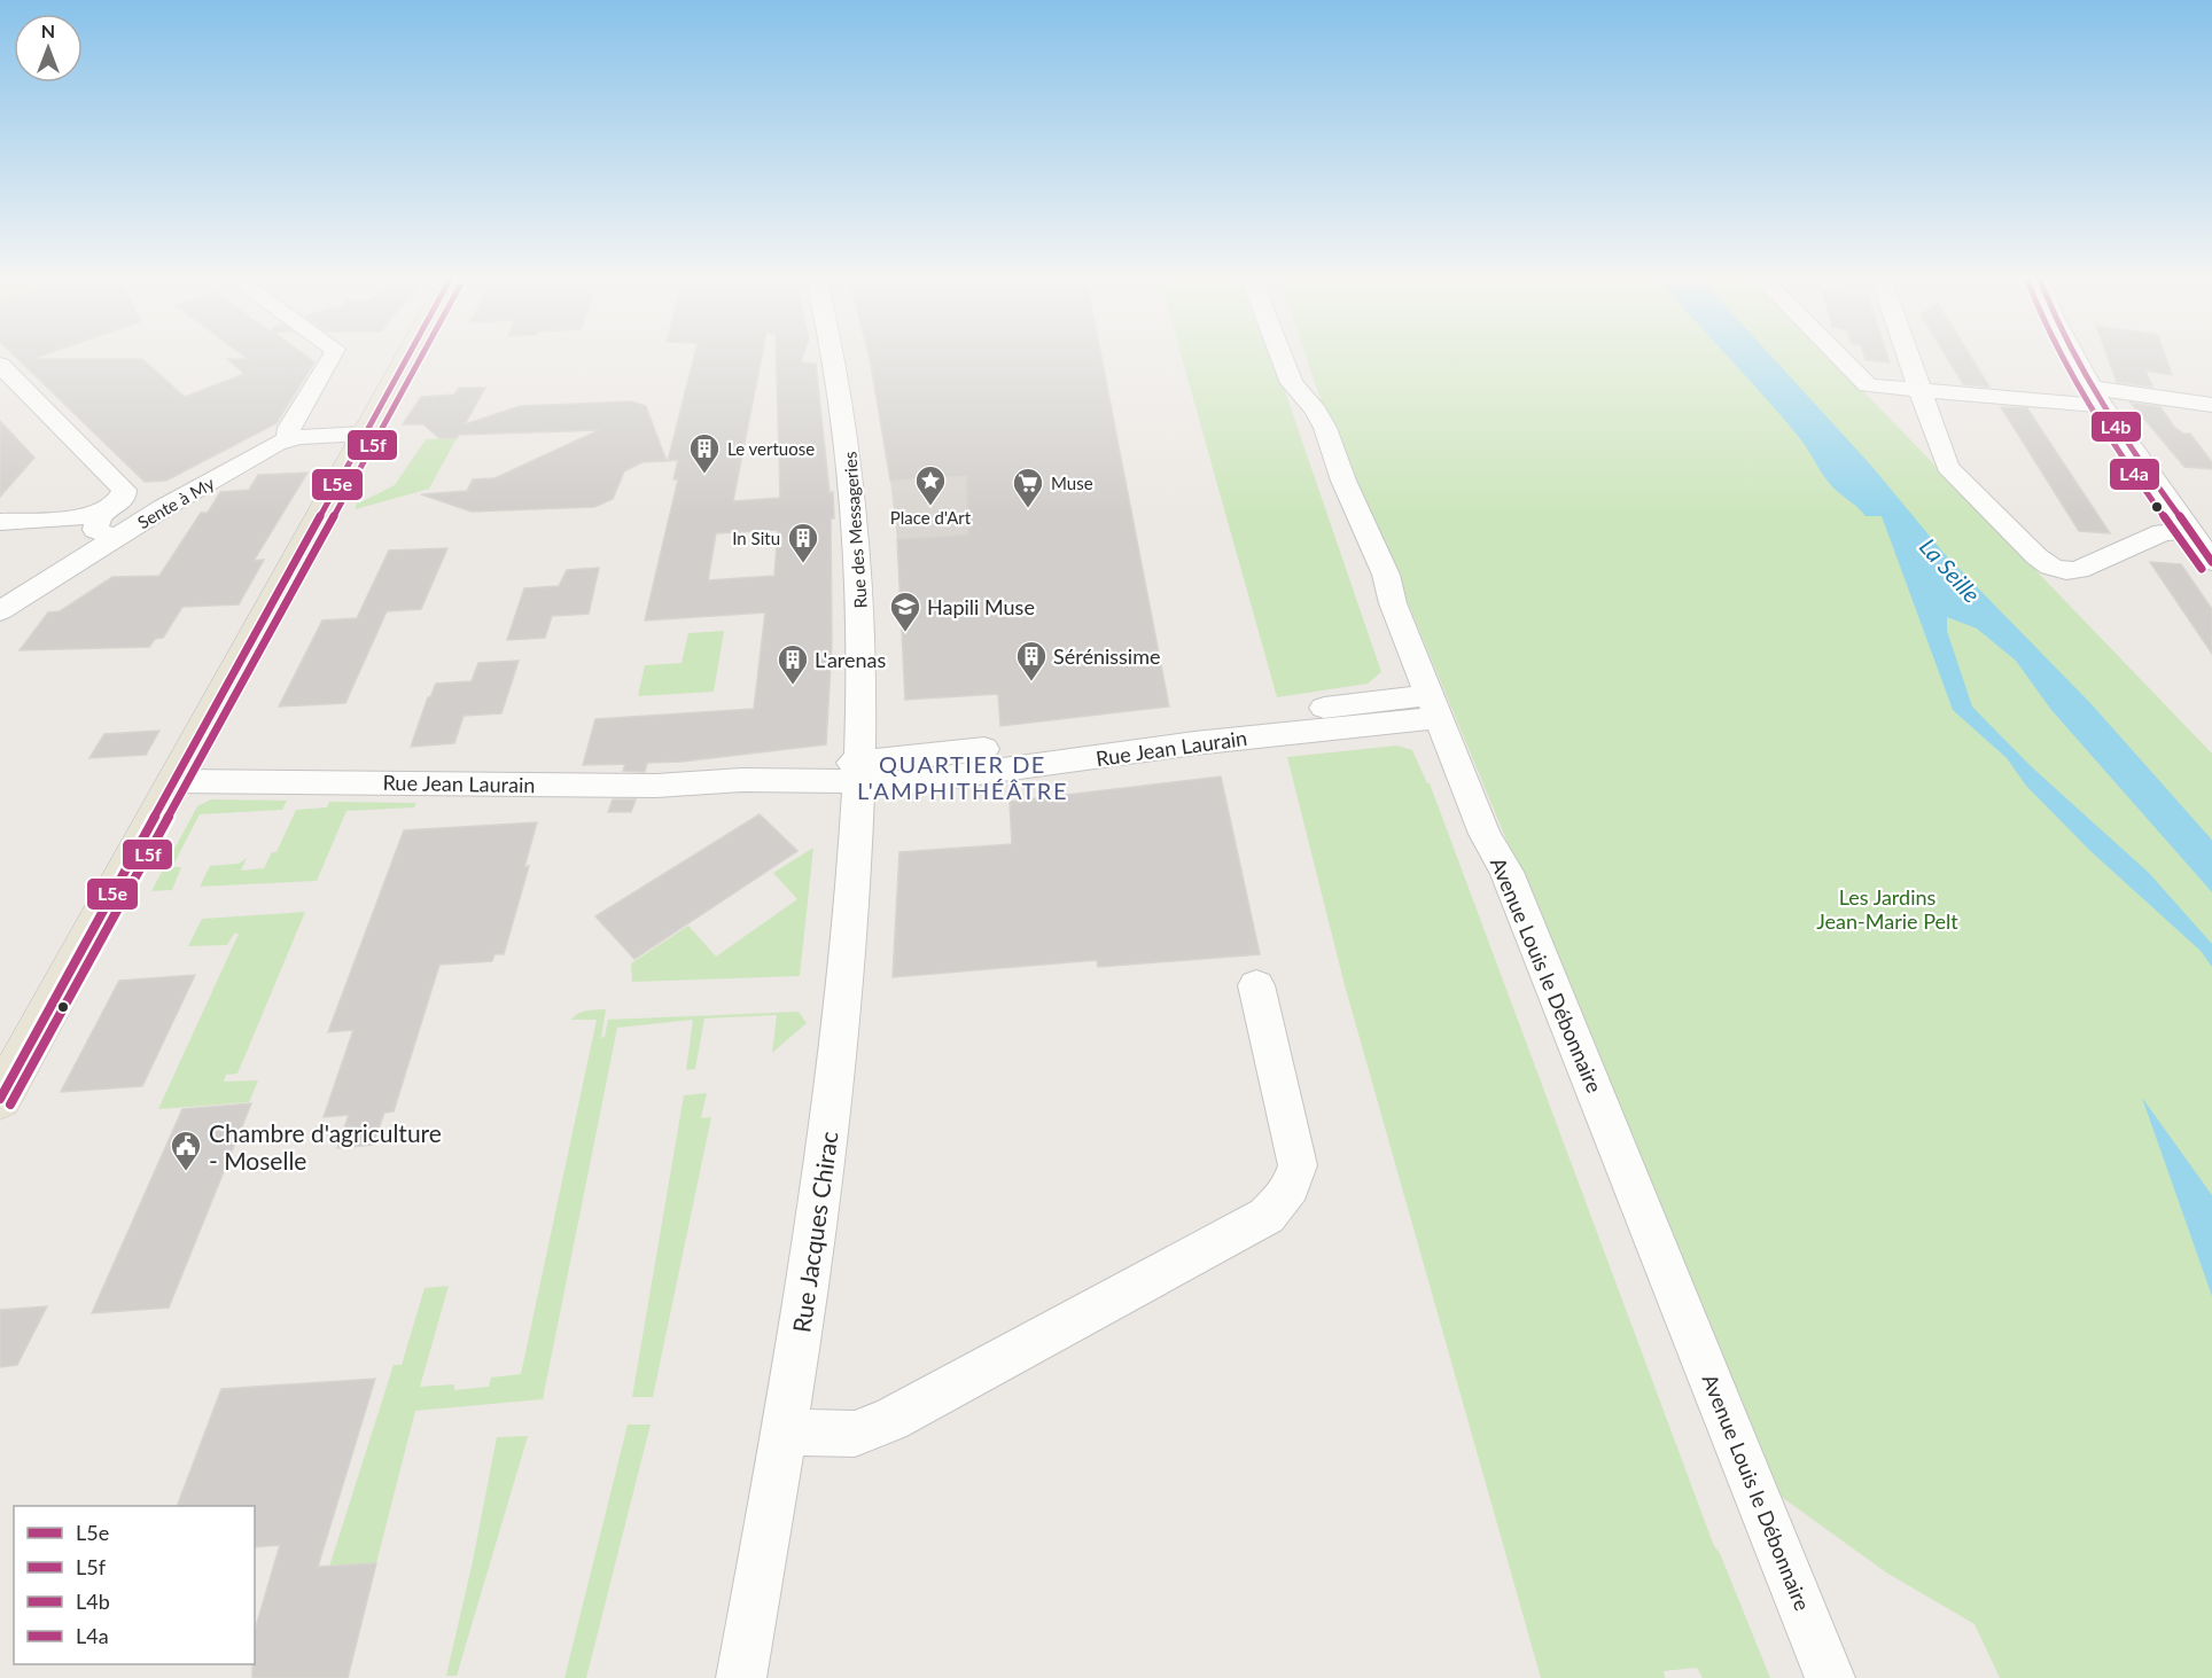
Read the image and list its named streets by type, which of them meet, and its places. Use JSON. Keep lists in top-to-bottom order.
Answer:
{
  "streets": {
    "street": [
      "Sente à My",
      "Rue des Messageries",
      "Rue Jean Laurain",
      "Avenue Louis le Débonnaire",
      "Rue Jacques Chirac"
    ]
  },
  "crossings": [
    ["Rue des Messageries", "Rue Jean Laurain"],
    ["Rue des Messageries", "Rue Jacques Chirac"],
    ["Rue Jean Laurain", "Avenue Louis le Débonnaire"],
    ["Rue Jean Laurain", "Rue Jacques Chirac"]
  ],
  "districts": ["QUARTIER DE L'AMPHITHÉÂTRE"],
  "water": ["La Seille"],
  "parks": ["Les Jardins Jean-Marie Pelt"],
  "places": {
    "building": [
      "Le vertuose",
      "In Situ",
      "Sérénissime",
      "L'arenas"
    ],
    "place": ["Place d'Art"],
    "supermarket": ["Muse"],
    "school or university": ["Hapili Muse"],
    "public building": ["Chambre d'agriculture - Moselle"]
  },
  "lines": [
    "transit line L5e",
    "transit line L5f",
    "transit line L4b",
    "transit line L4a"
  ],
  "legend": [
    "L5e",
    "L5f",
    "L4b",
    "L4a"
  ],
  "north": "top"
}
